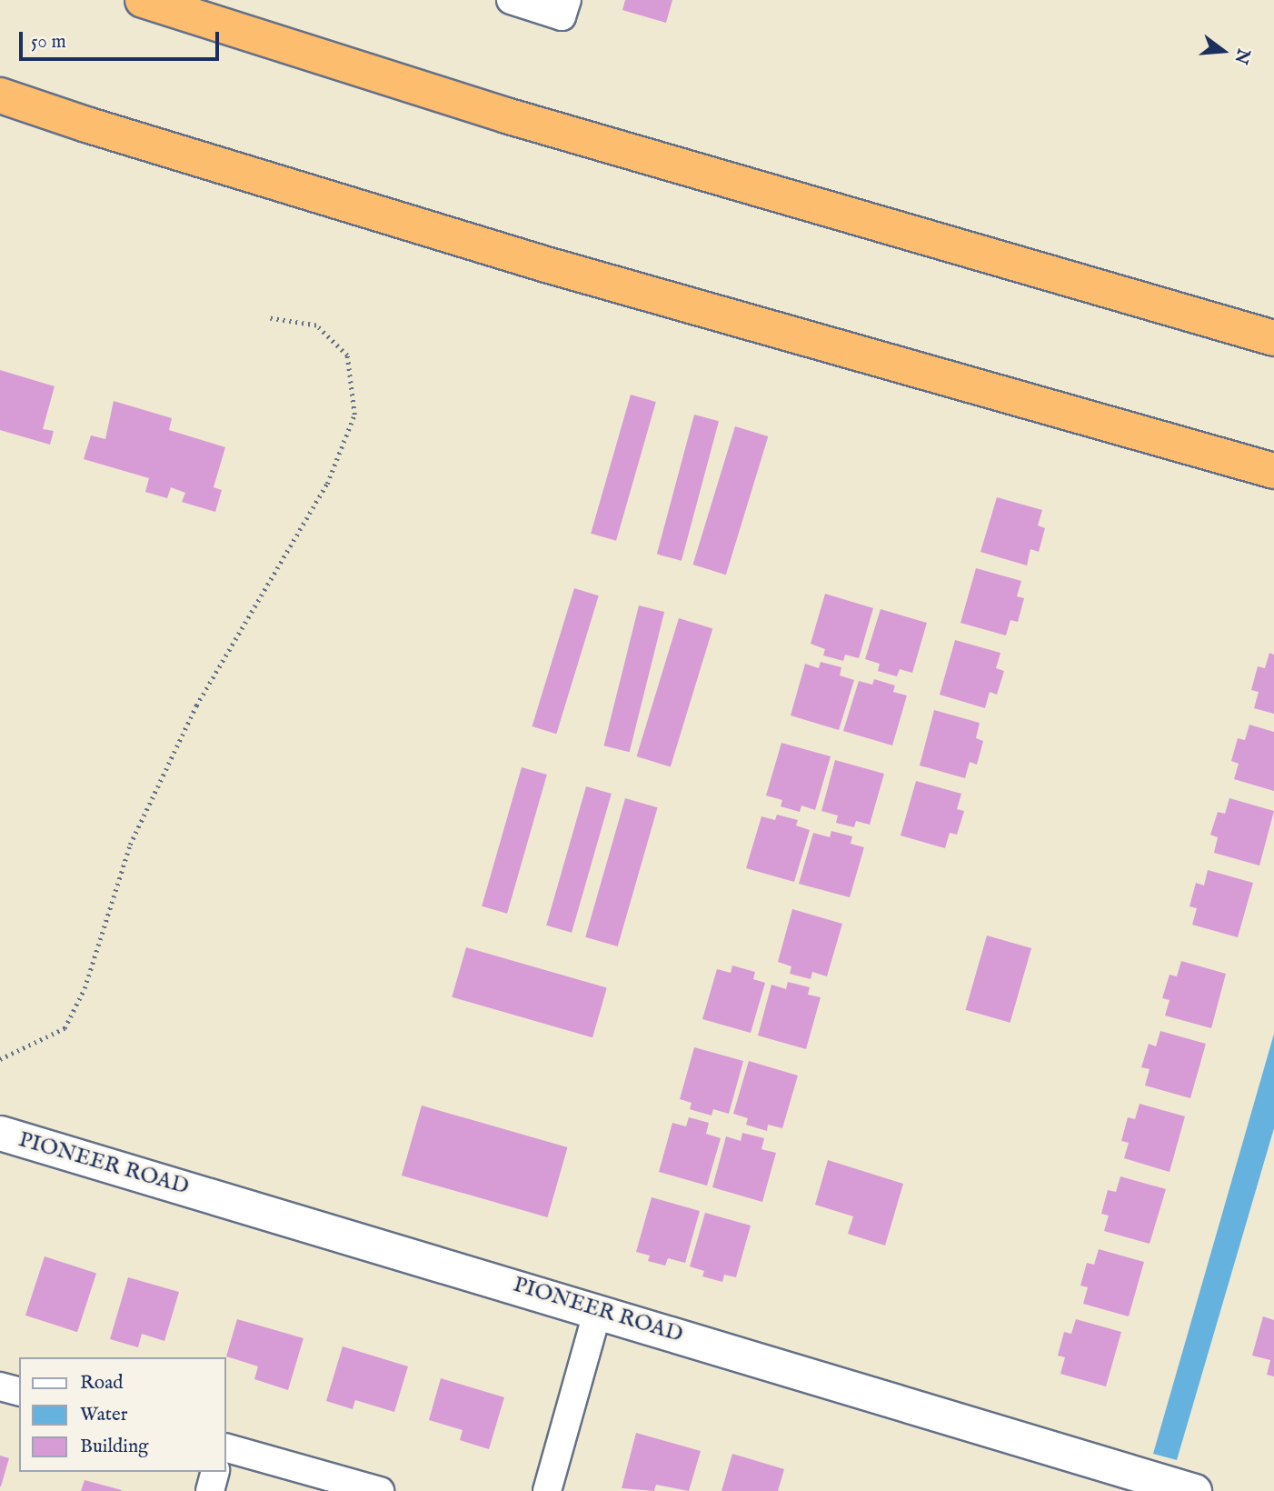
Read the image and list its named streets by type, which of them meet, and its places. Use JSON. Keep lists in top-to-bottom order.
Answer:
{
  "streets": {
    "street": ["PIONEER ROAD"]
  },
  "legend": ["Road", "Water", "Building"],
  "scale_bar": "50 m",
  "north": "right"
}
